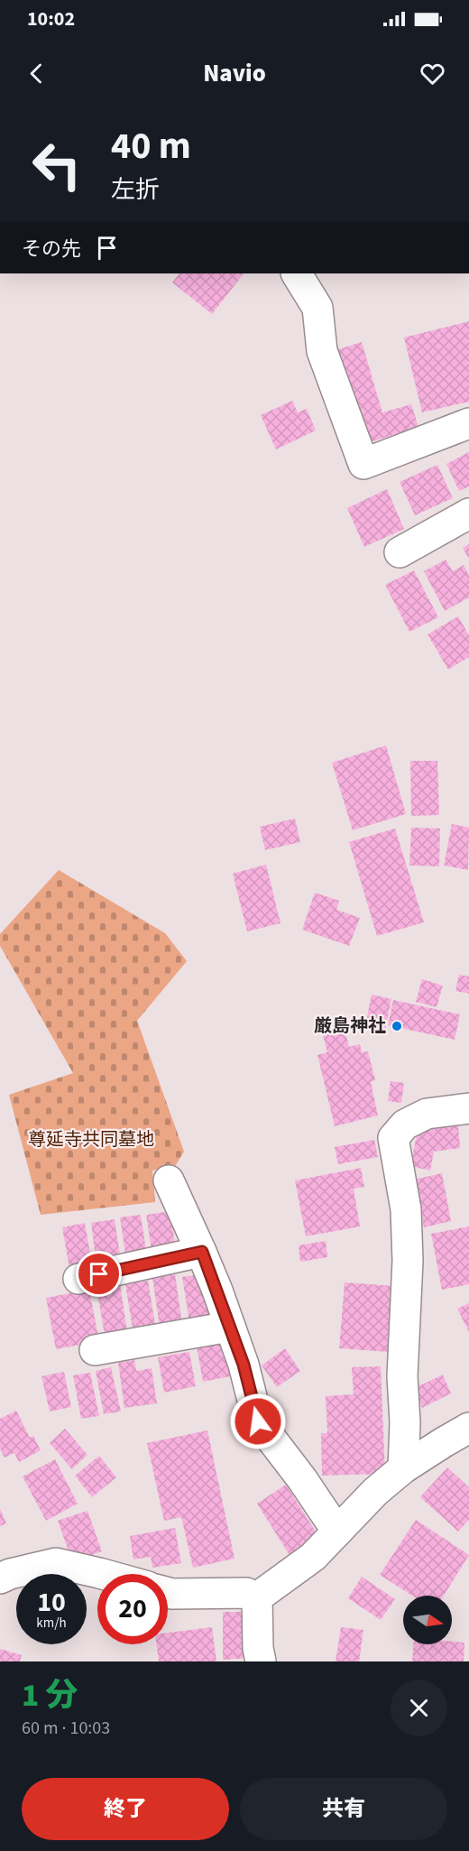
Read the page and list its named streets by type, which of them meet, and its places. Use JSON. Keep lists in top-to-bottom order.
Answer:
{
  "parks": ["尊延寺共同墓地"],
  "places": ["厳島神社"],
  "north": "right",
  "page": {
    "status": "10:02",
    "header": "Navio",
    "turn": ["40 m", "左折"],
    "then": "その先",
    "speed": "10 km/h",
    "limit": "20",
    "heading": ["1 分", "60 m · 10:03"],
    "buttons": ["終了", "共有"]
  }
}
